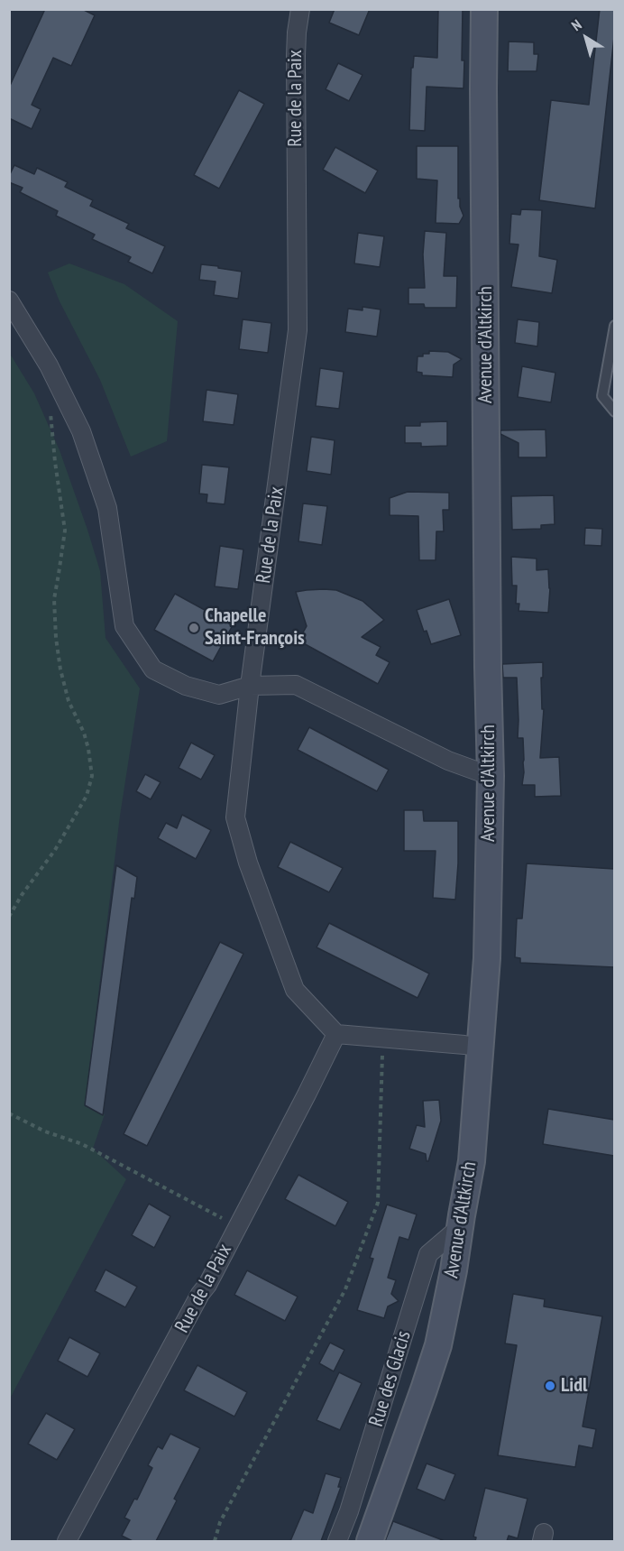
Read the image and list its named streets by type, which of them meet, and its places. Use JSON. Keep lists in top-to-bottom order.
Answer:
{
  "streets": {
    "street": ["Rue de la Paix", "Avenue d'Altkirch", "Rue des Glacis"]
  },
  "crossings": [
    ["Avenue d'Altkirch", "Rue des Glacis"]
  ],
  "places": ["Chapelle Saint-François", "Lidl"],
  "north": "top left"
}
